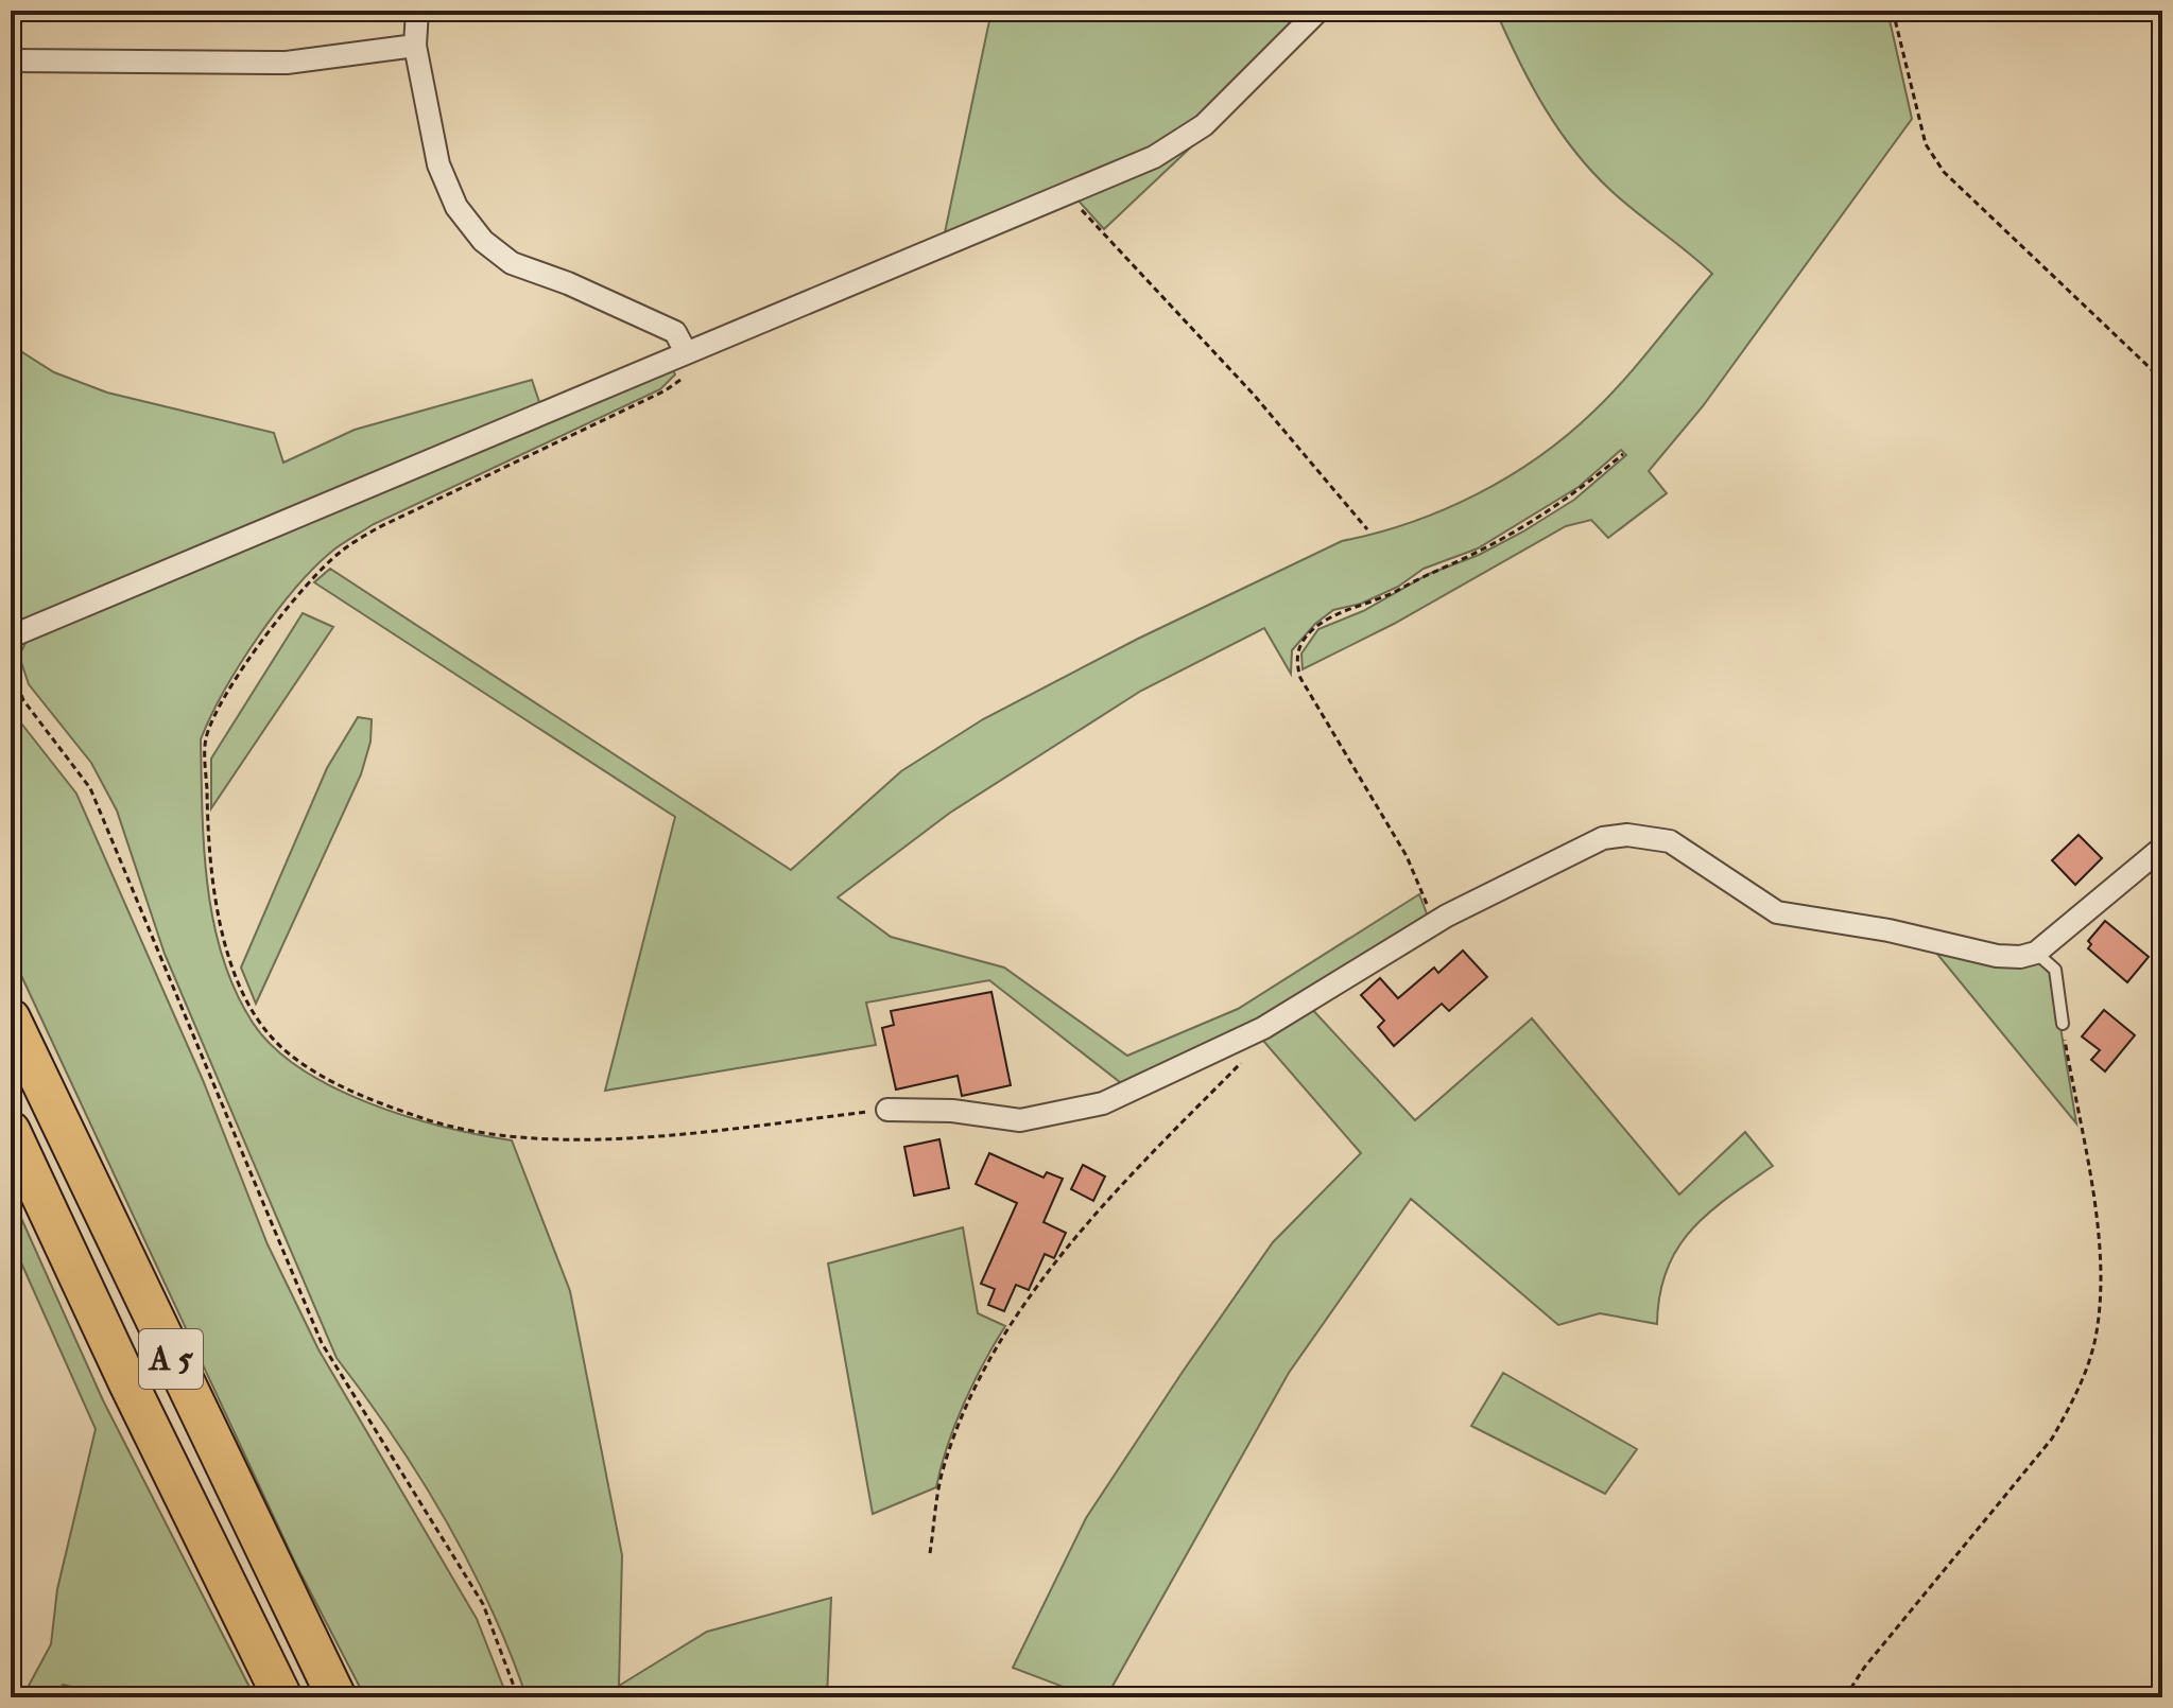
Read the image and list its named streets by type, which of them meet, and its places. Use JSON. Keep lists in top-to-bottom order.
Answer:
{
  "streets": {
    "highway": ["A 5"]
  }
}
